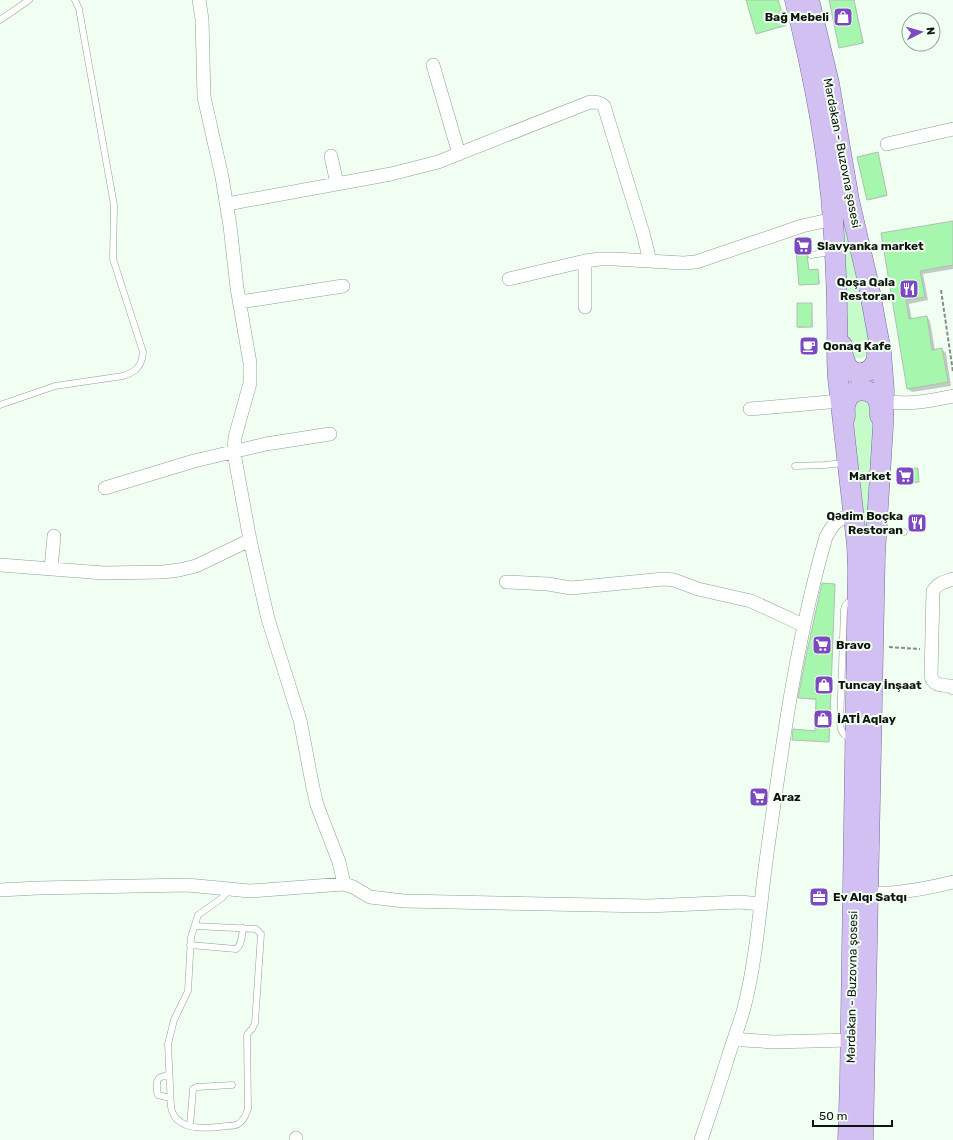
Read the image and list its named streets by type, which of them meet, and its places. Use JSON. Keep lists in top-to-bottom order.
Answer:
{
  "streets": {
    "main road": ["Mərdəkan - Buzovna şosesi"]
  },
  "places": {
    "shop": ["Bağ Mebeli", "Tuncay İnşaat", "İATİ Aqlay"],
    "supermarket": [
      "Slavyanka market",
      "Market",
      "Bravo",
      "Araz"
    ],
    "restaurant": ["Qoşa Qala Restoran", "Qədim Boçka Restoran"],
    "cafe": ["Qonaq Kafe"],
    "office": ["Ev Alqı Satqı"]
  },
  "scale_bar": "50 m",
  "north": "right"
}
